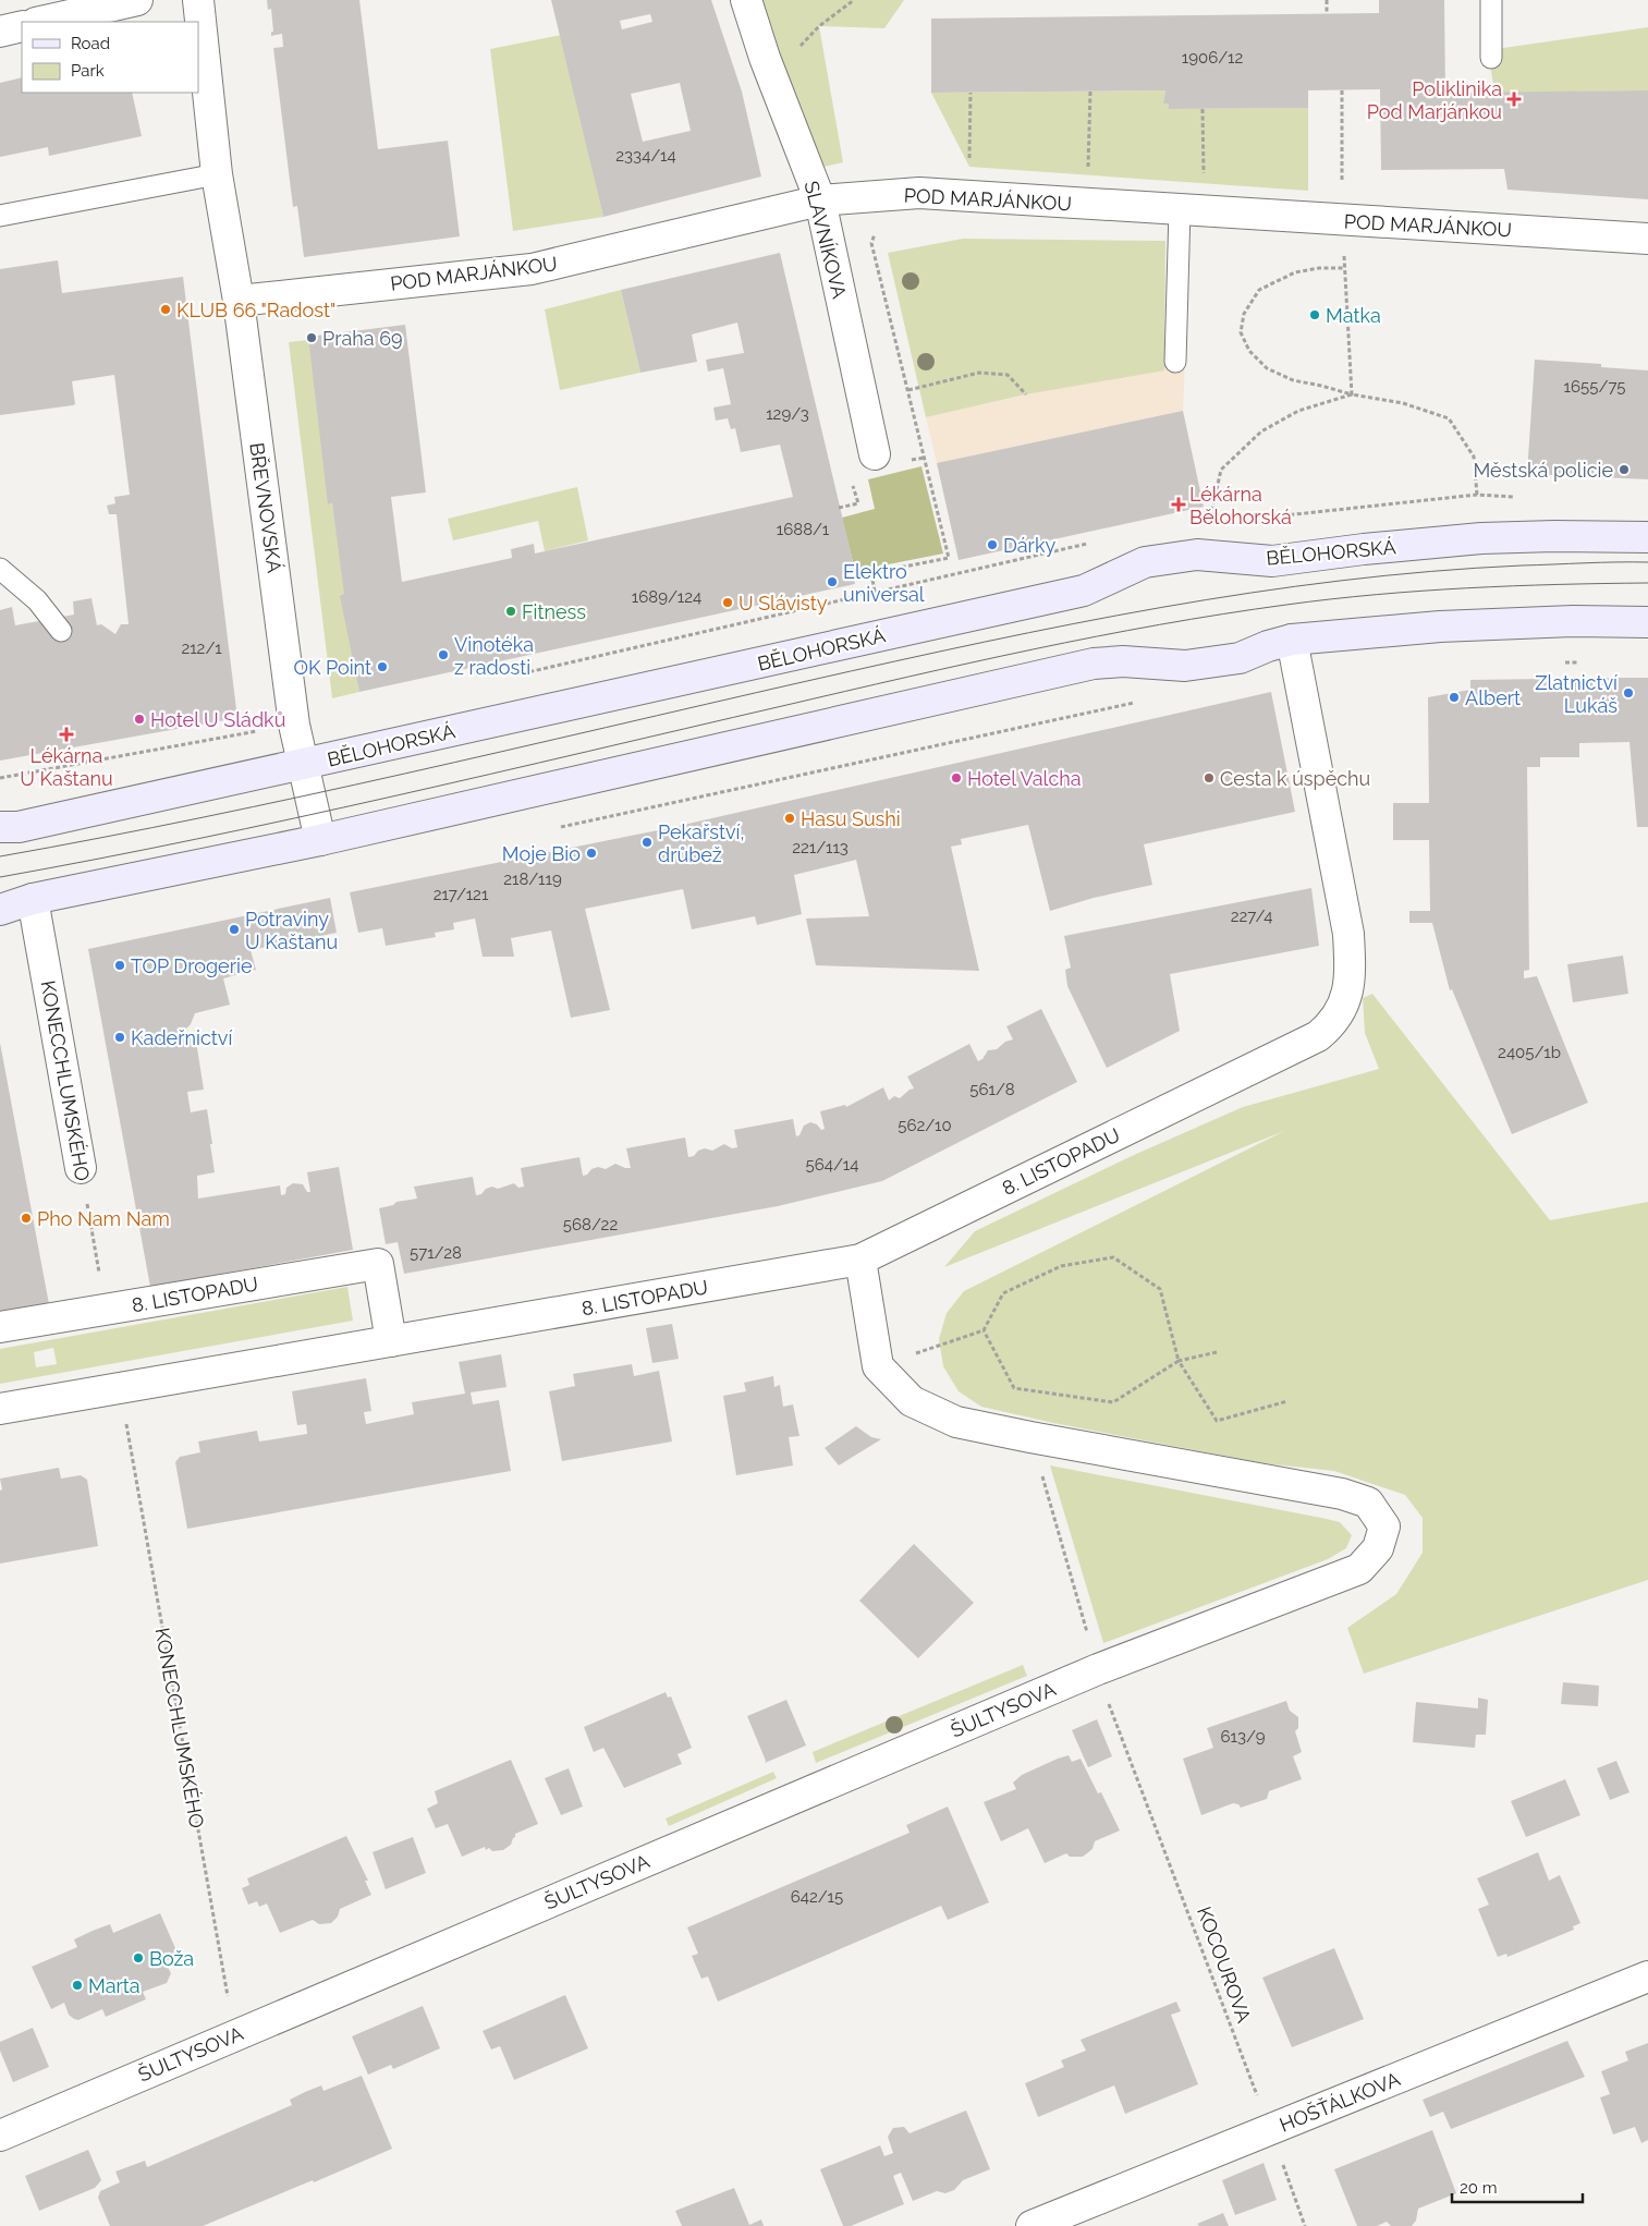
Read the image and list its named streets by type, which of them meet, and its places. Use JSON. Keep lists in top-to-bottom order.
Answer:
{
  "streets": {
    "street": [
      "POD MARJÁNKOU",
      "SLAVNÍKOVA",
      "BŘEVNOVSKÁ",
      "BĚLOHORSKÁ",
      "KONECCHLUMSKÉHO",
      "8. LISTOPADU",
      "ŠULTYSOVA",
      "HOŠŤÁLKOVA"
    ],
    "path": ["KOCOUROVA"]
  },
  "crossings": [
    ["POD MARJÁNKOU", "SLAVNÍKOVA"],
    ["POD MARJÁNKOU", "BŘEVNOVSKÁ"],
    ["BŘEVNOVSKÁ", "BĚLOHORSKÁ"],
    ["KONECCHLUMSKÉHO", "ŠULTYSOVA"],
    ["KOCOUROVA", "HOŠŤÁLKOVA"]
  ],
  "places": {
    "health": ["Poliklinika Pod Marjánkou", "Lékárna Bělohorská", "Lékárna U Kaštanu"],
    "other": [
      "KLUB 66 \"Radost\"",
      "Matka",
      "Praha 69",
      "Městská policie",
      "Dárky",
      "Elektro universal",
      "U Slávisty",
      "Fitness",
      "Vinotéka z radosti",
      "OK Point",
      "Zlatnictví Lukáš",
      "Albert",
      "Hotel U Sládků",
      "Hotel Valcha",
      "Cesta k úspěchu",
      "Hasu Sushi",
      "Pekařství, drůbež",
      "Moje Bio",
      "Potraviny U Kaštanu",
      "TOP Drogerie",
      "Kadeřnictví",
      "Pho Nam Nam",
      "Boža",
      "Marta"
    ]
  },
  "house_numbers": [
    "1906/12",
    "2334/14",
    "1655/75",
    "129/3",
    "1688/1",
    "1689/124",
    "212/1",
    "221/113",
    "218/119",
    "217/121",
    "227/4",
    "2405/1b",
    "561/8",
    "562/10",
    "564/14",
    "568/22",
    "571/28",
    "613/9",
    "642/15"
  ],
  "legend": ["Road", "Park"],
  "scale_bar": "20 m"
}
